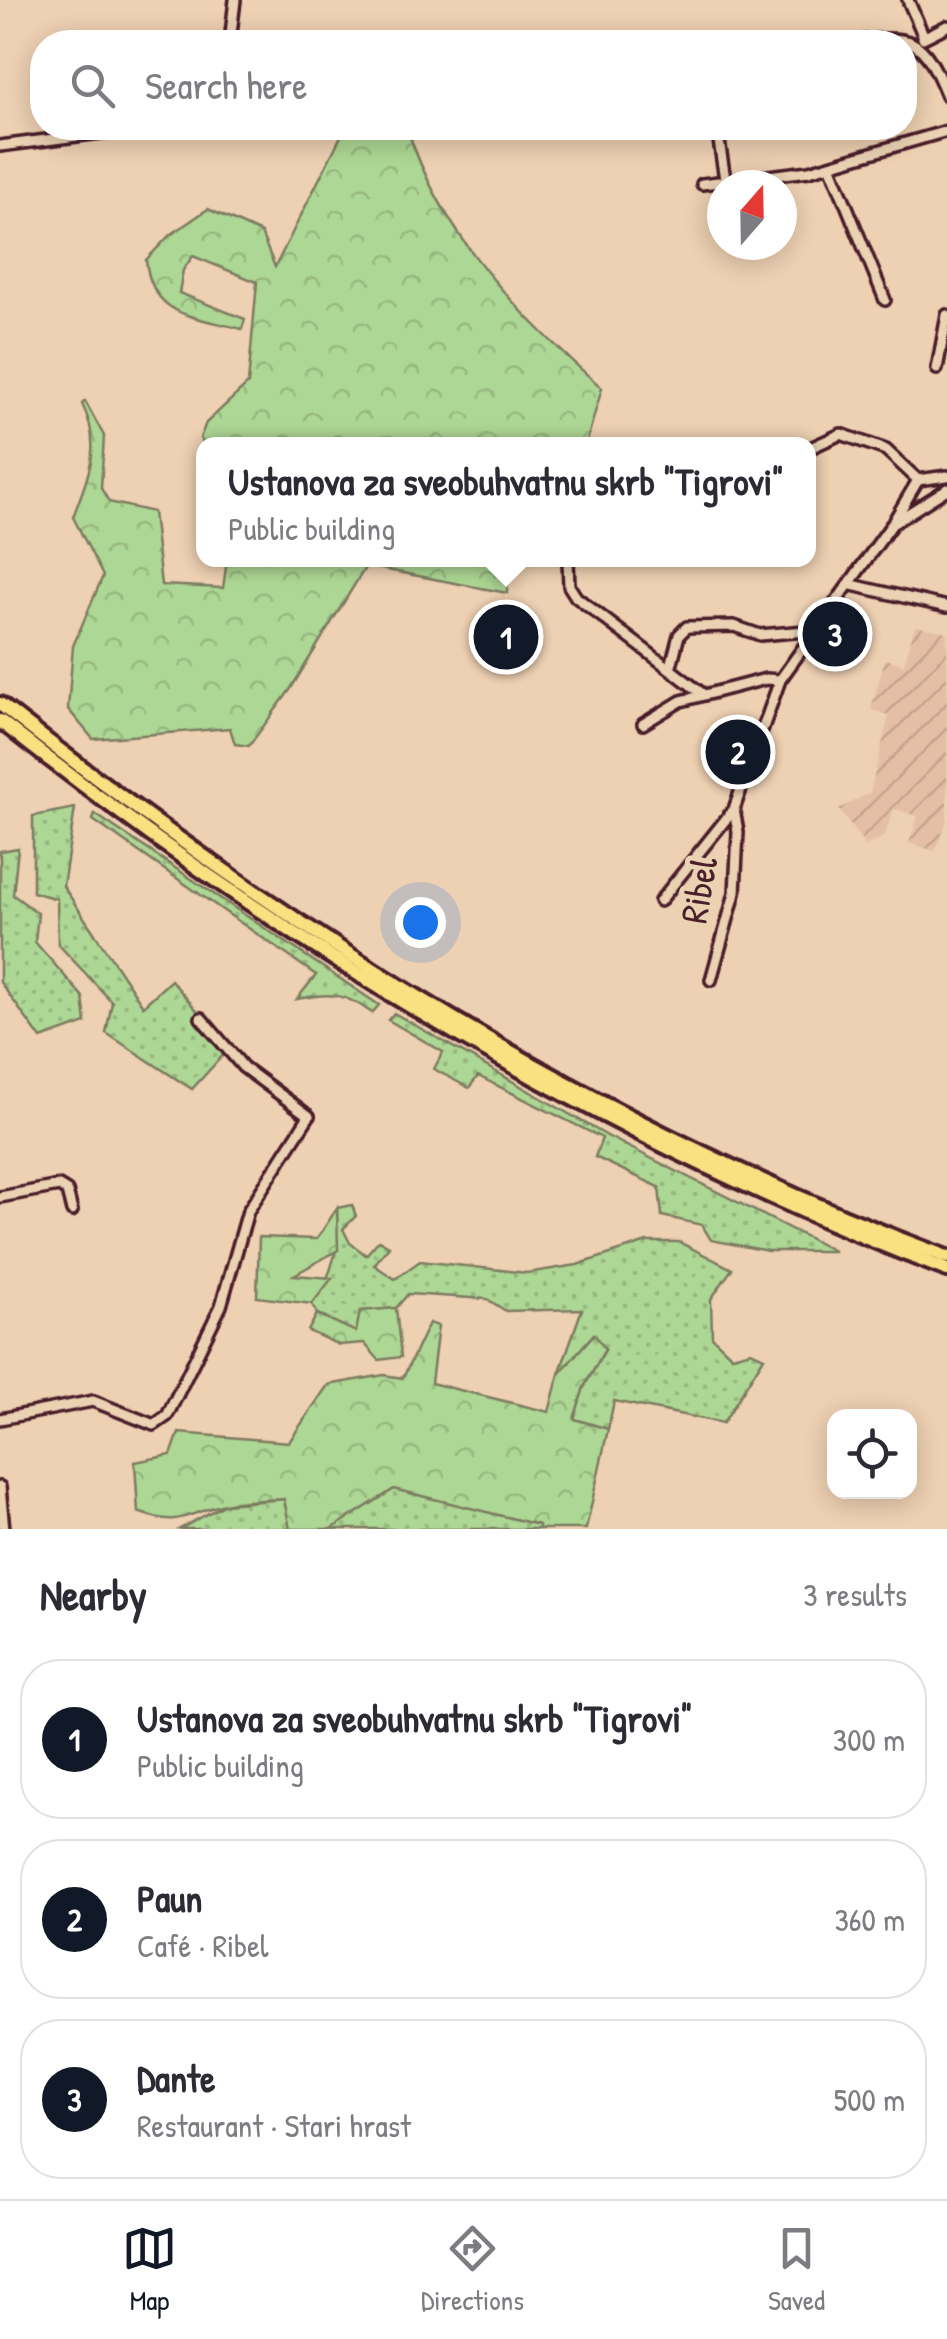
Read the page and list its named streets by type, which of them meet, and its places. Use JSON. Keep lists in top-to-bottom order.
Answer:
{
  "streets": {
    "street": ["Ribel"]
  },
  "north": "top",
  "page": {
    "search": "Search here",
    "popup": ["Ustanova za sveobuhvatnu skrb \"Tigrovi\"", "Public building"],
    "pins": ["3", "1", "2"],
    "heading": ["Nearby", "3 results"],
    "list": [
      {
        "mark": "1",
        "name": "Ustanova za sveobuhvatnu skrb \"Tigrovi\"",
        "note": "Public building",
        "value": "300 m"
      },
      {
        "mark": "2",
        "name": "Paun",
        "note": "Café · Ribel",
        "value": "360 m"
      },
      {
        "mark": "3",
        "name": "Dante",
        "note": "Restaurant · Stari hrast",
        "value": "500 m"
      }
    ],
    "nav": ["Map", "Directions", "Saved"]
  }
}
